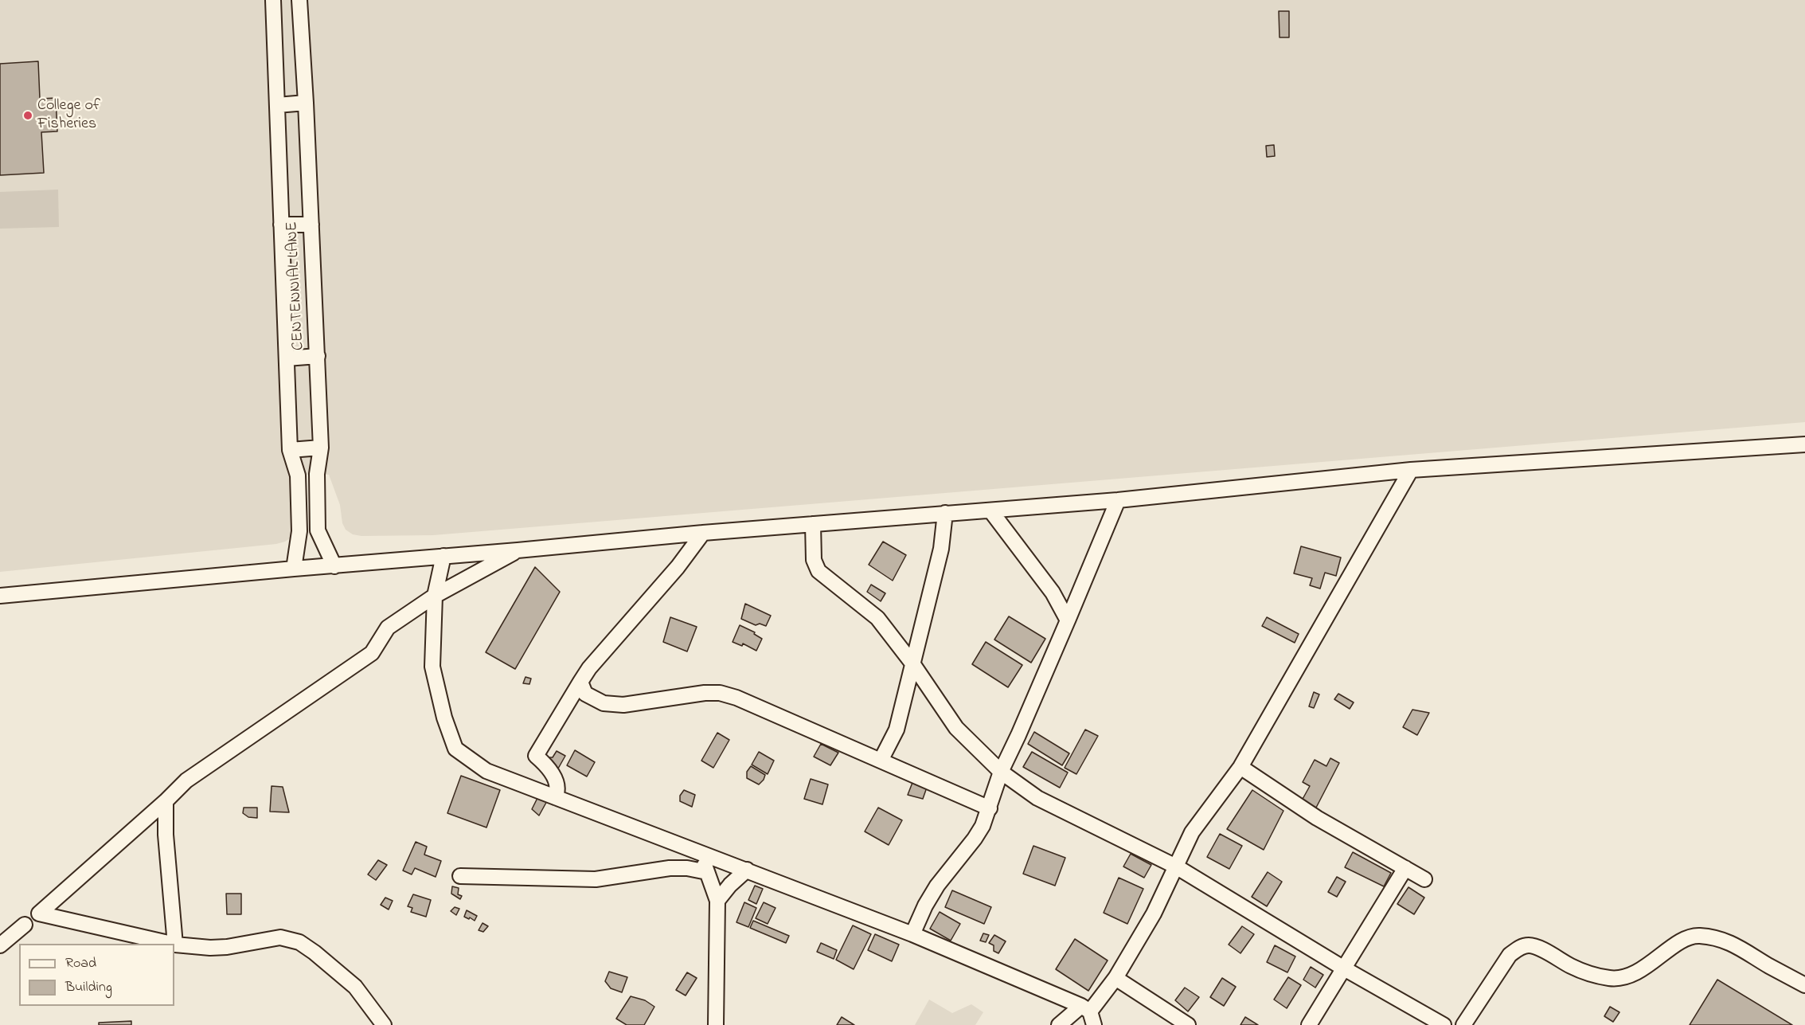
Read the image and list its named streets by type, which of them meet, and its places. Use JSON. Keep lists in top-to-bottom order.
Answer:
{
  "streets": {
    "street": ["CENTENNIAL LANE"]
  },
  "places": ["College of Fisheries"],
  "legend": ["Road", "Building"]
}
